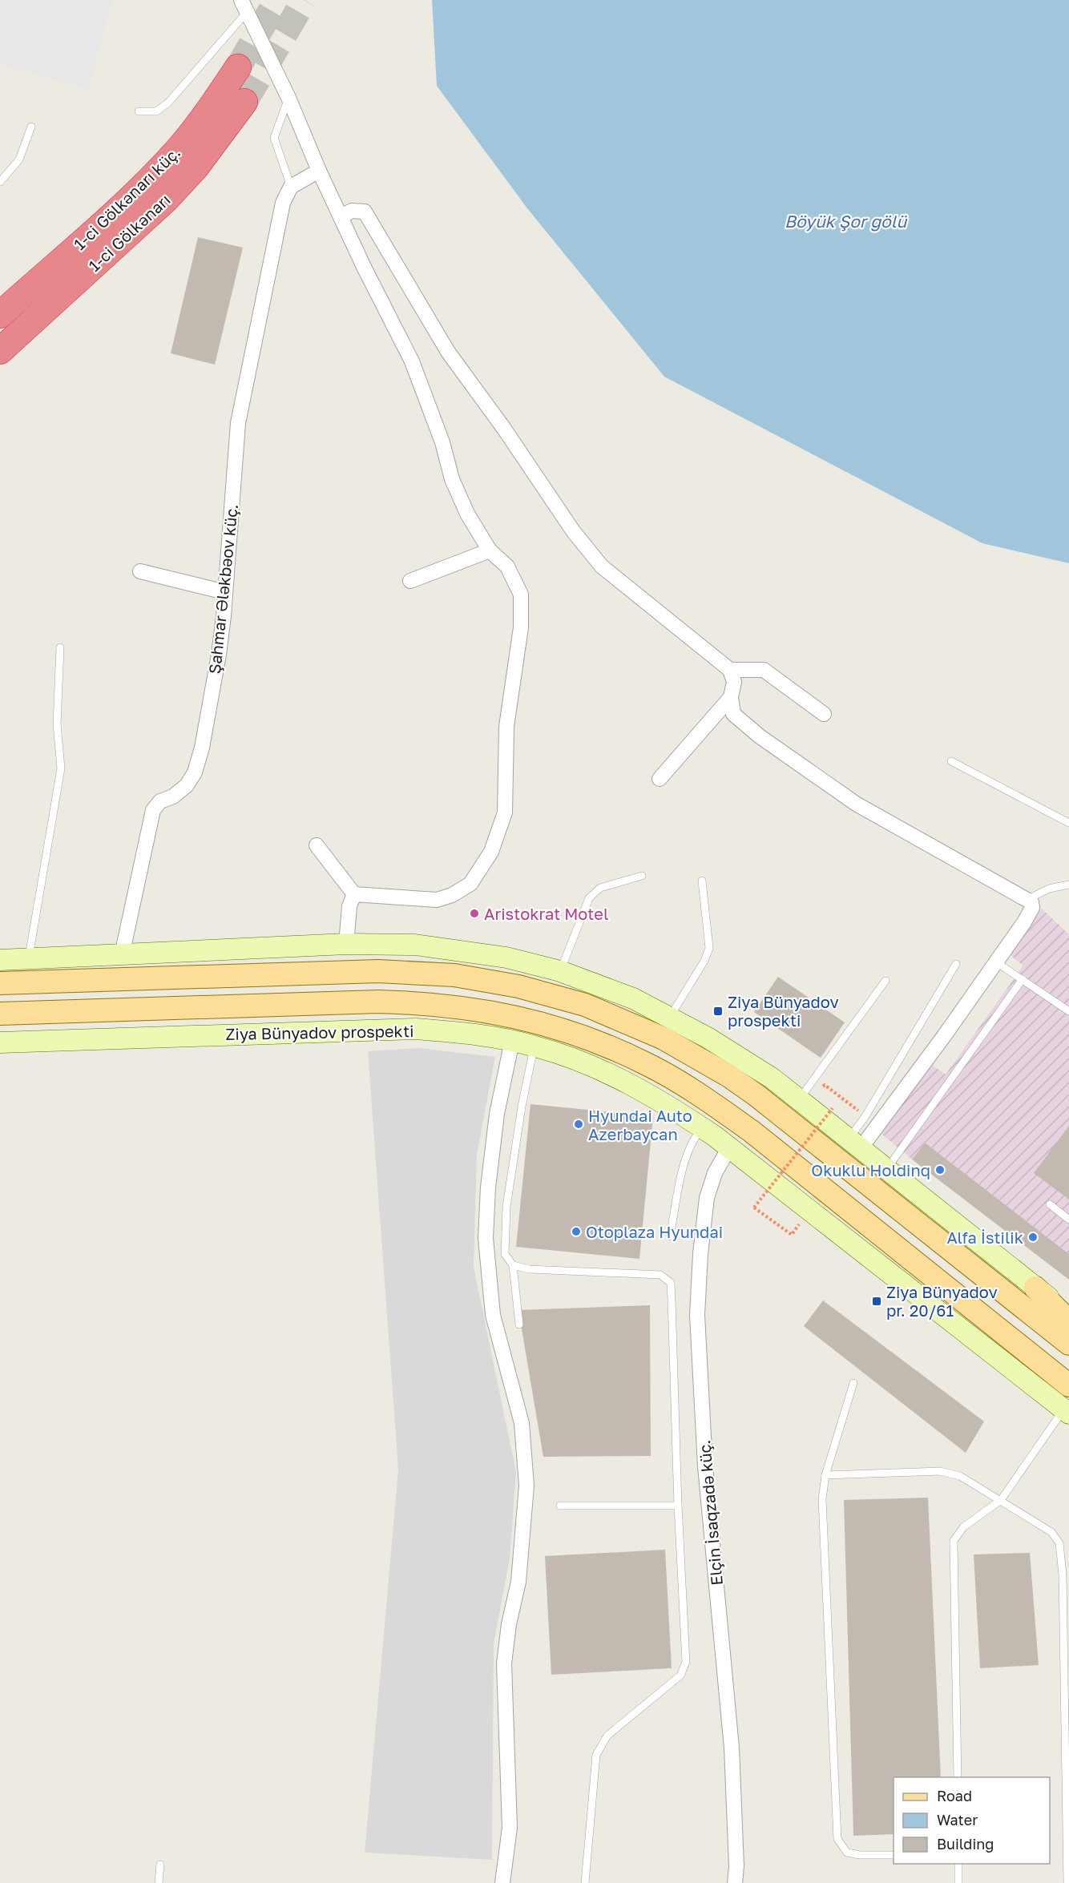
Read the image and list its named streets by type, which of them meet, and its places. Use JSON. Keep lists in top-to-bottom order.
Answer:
{
  "streets": {
    "highway": ["1-ci Gölkənarı küç.", "1-ci Gölkənarı"],
    "main road": ["Ziya Bünyadov prospekti"],
    "street": ["Şahmar Ələkbəov küç.", "Elçin İsaqzadə küç."]
  },
  "crossings": [
    ["Ziya Bünyadov prospekti", "Elçin İsaqzadə küç."]
  ],
  "water": ["Böyük Şor gölü"],
  "places": {
    "other": [
      "Aristokrat Motel",
      "Hyundai Auto Azerbaycan",
      "Okuklu Holdinq",
      "Otoplaza Hyundai",
      "Alfa İstilik"
    ],
    "transit": ["Ziya Bünyadov prospekti", "Ziya Bünyadov pr. 20/61"]
  },
  "legend": ["Road", "Water", "Building"]
}
